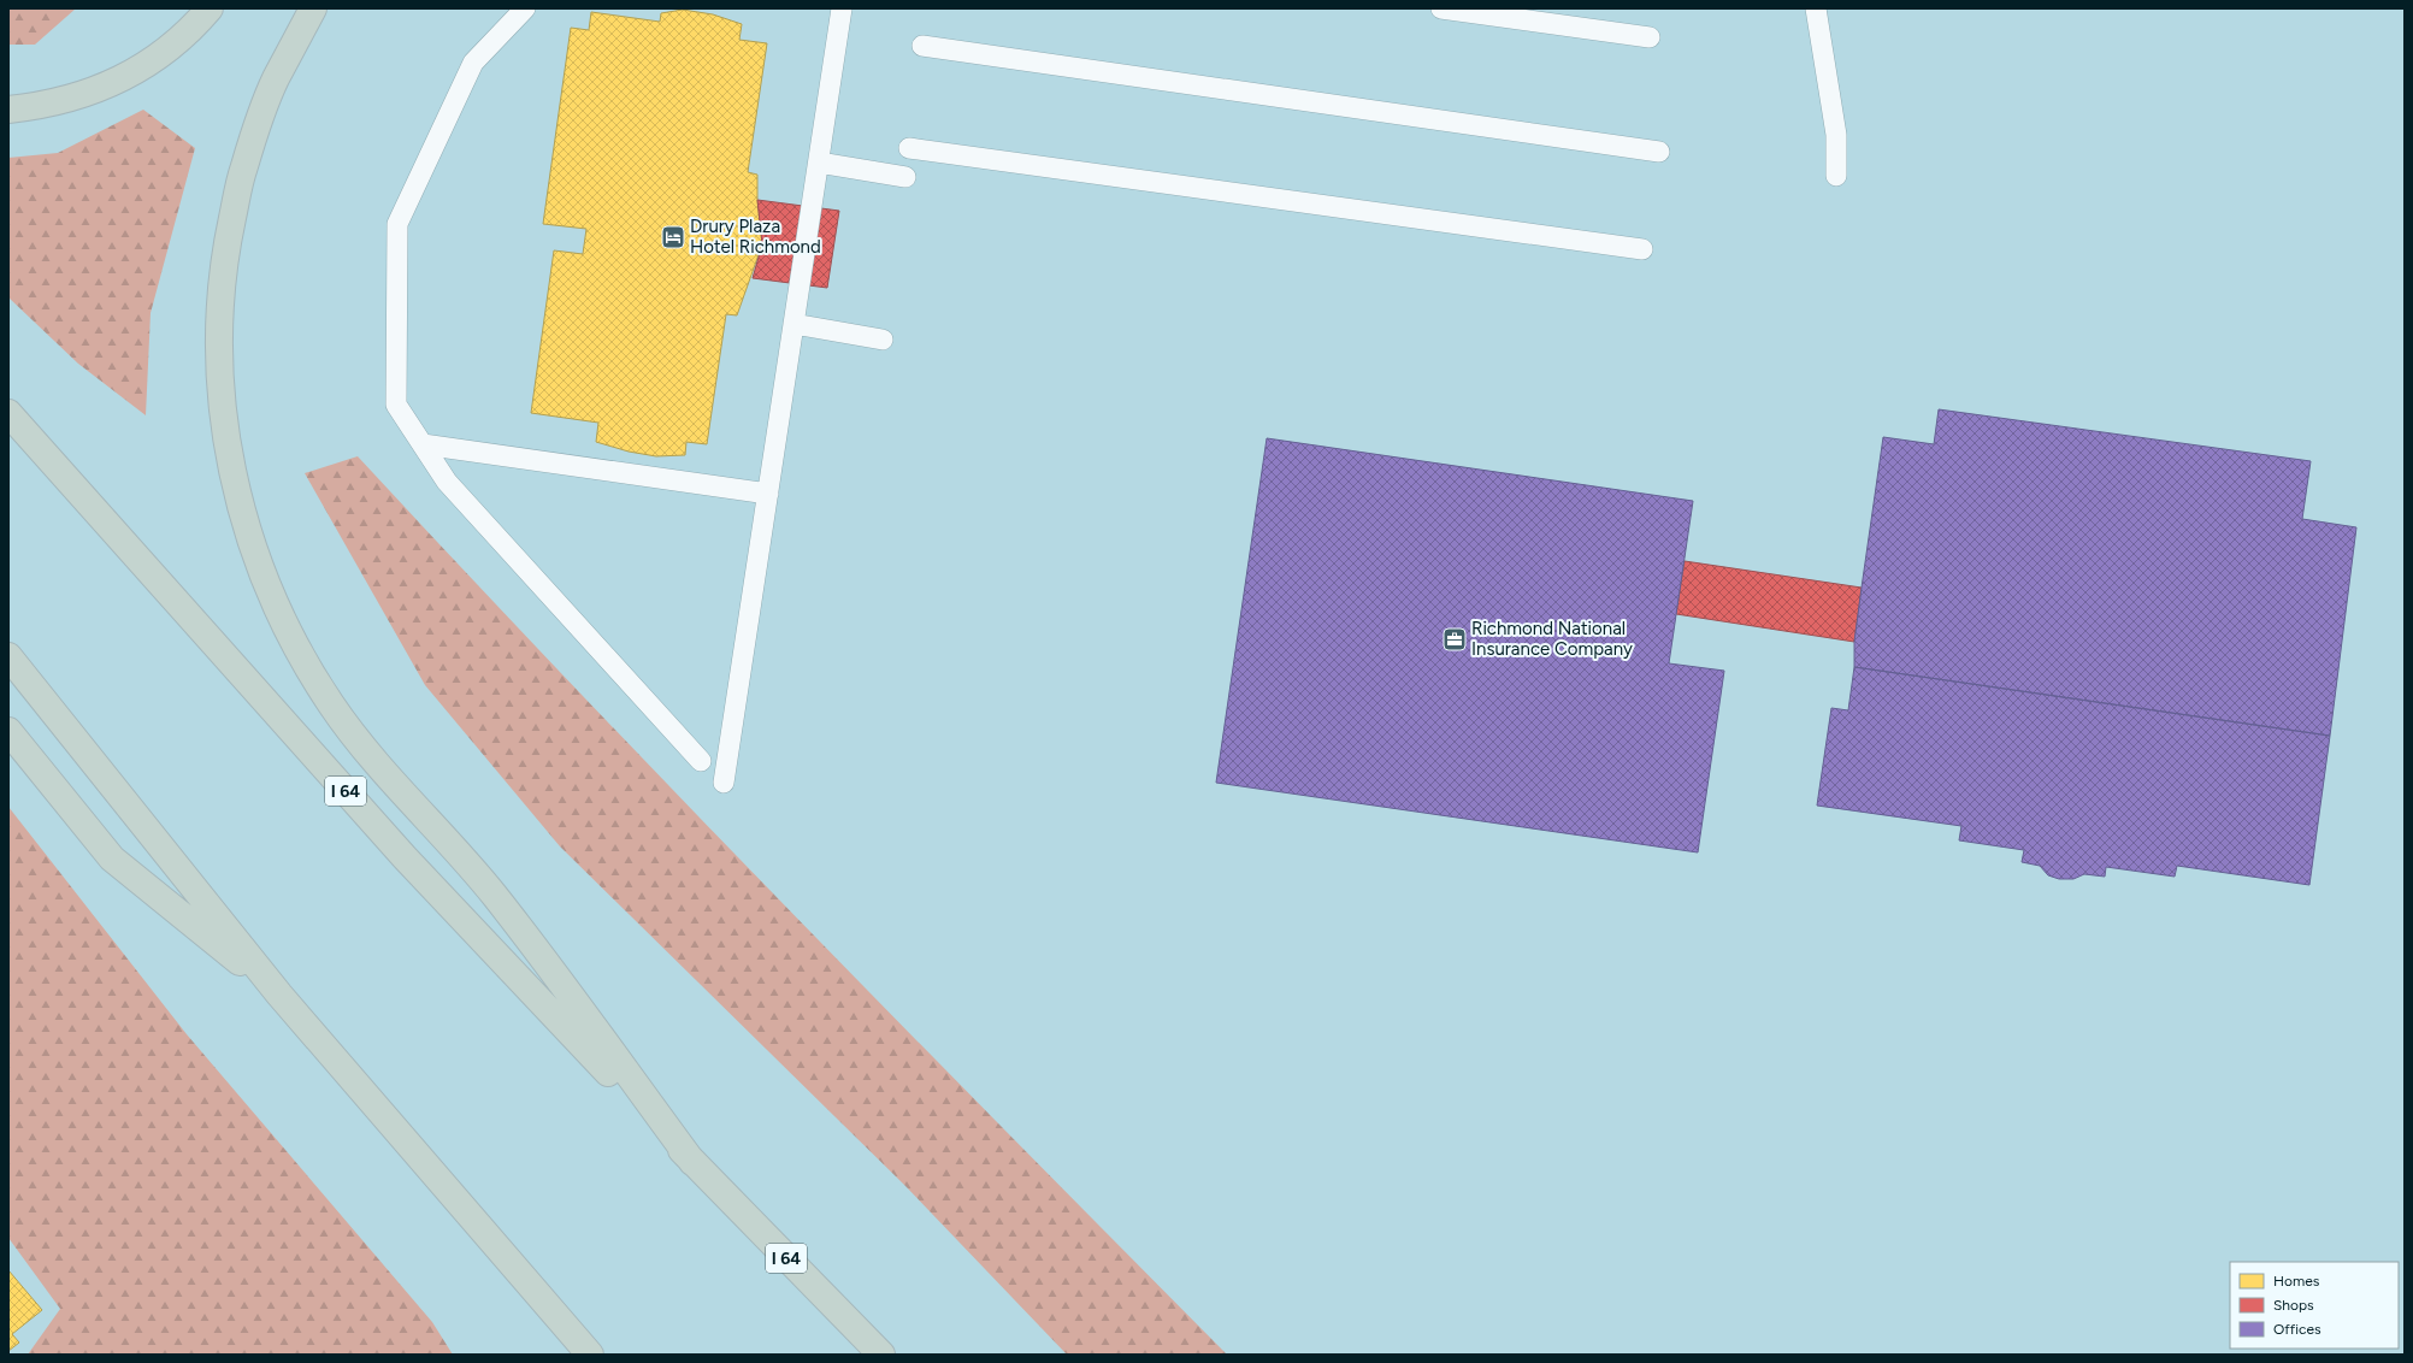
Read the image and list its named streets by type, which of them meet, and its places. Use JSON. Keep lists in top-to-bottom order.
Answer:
{
  "streets": {
    "highway": ["I 64"]
  },
  "places": {
    "hotel": ["Drury Plaza Hotel Richmond"],
    "office": ["Richmond National Insurance Company"]
  },
  "legend": ["Homes", "Shops", "Offices"]
}
